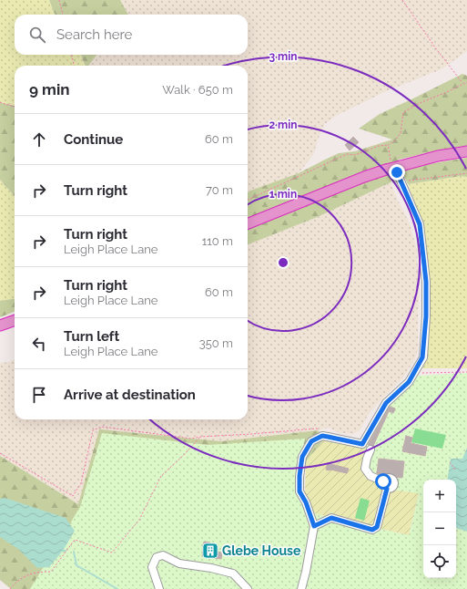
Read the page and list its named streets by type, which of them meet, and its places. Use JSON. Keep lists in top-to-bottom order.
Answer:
{
  "places": {
    "building": ["Glebe House"]
  },
  "page": {
    "search": "Search here",
    "heading": ["9 min", "Walk · 650 m"],
    "list": [
      ["Continue", "60 m"],
      ["Turn right", "70 m"],
      ["Turn right", "Leigh Place Lane", "110 m"],
      ["Turn right", "Leigh Place Lane", "60 m"],
      ["Turn left", "Leigh Place Lane", "350 m"],
      "Arrive at destination"
    ],
    "map_buttons": ["+", "−"]
  },
  "rings": ["3 min", "2 min", "1 min"]
}
